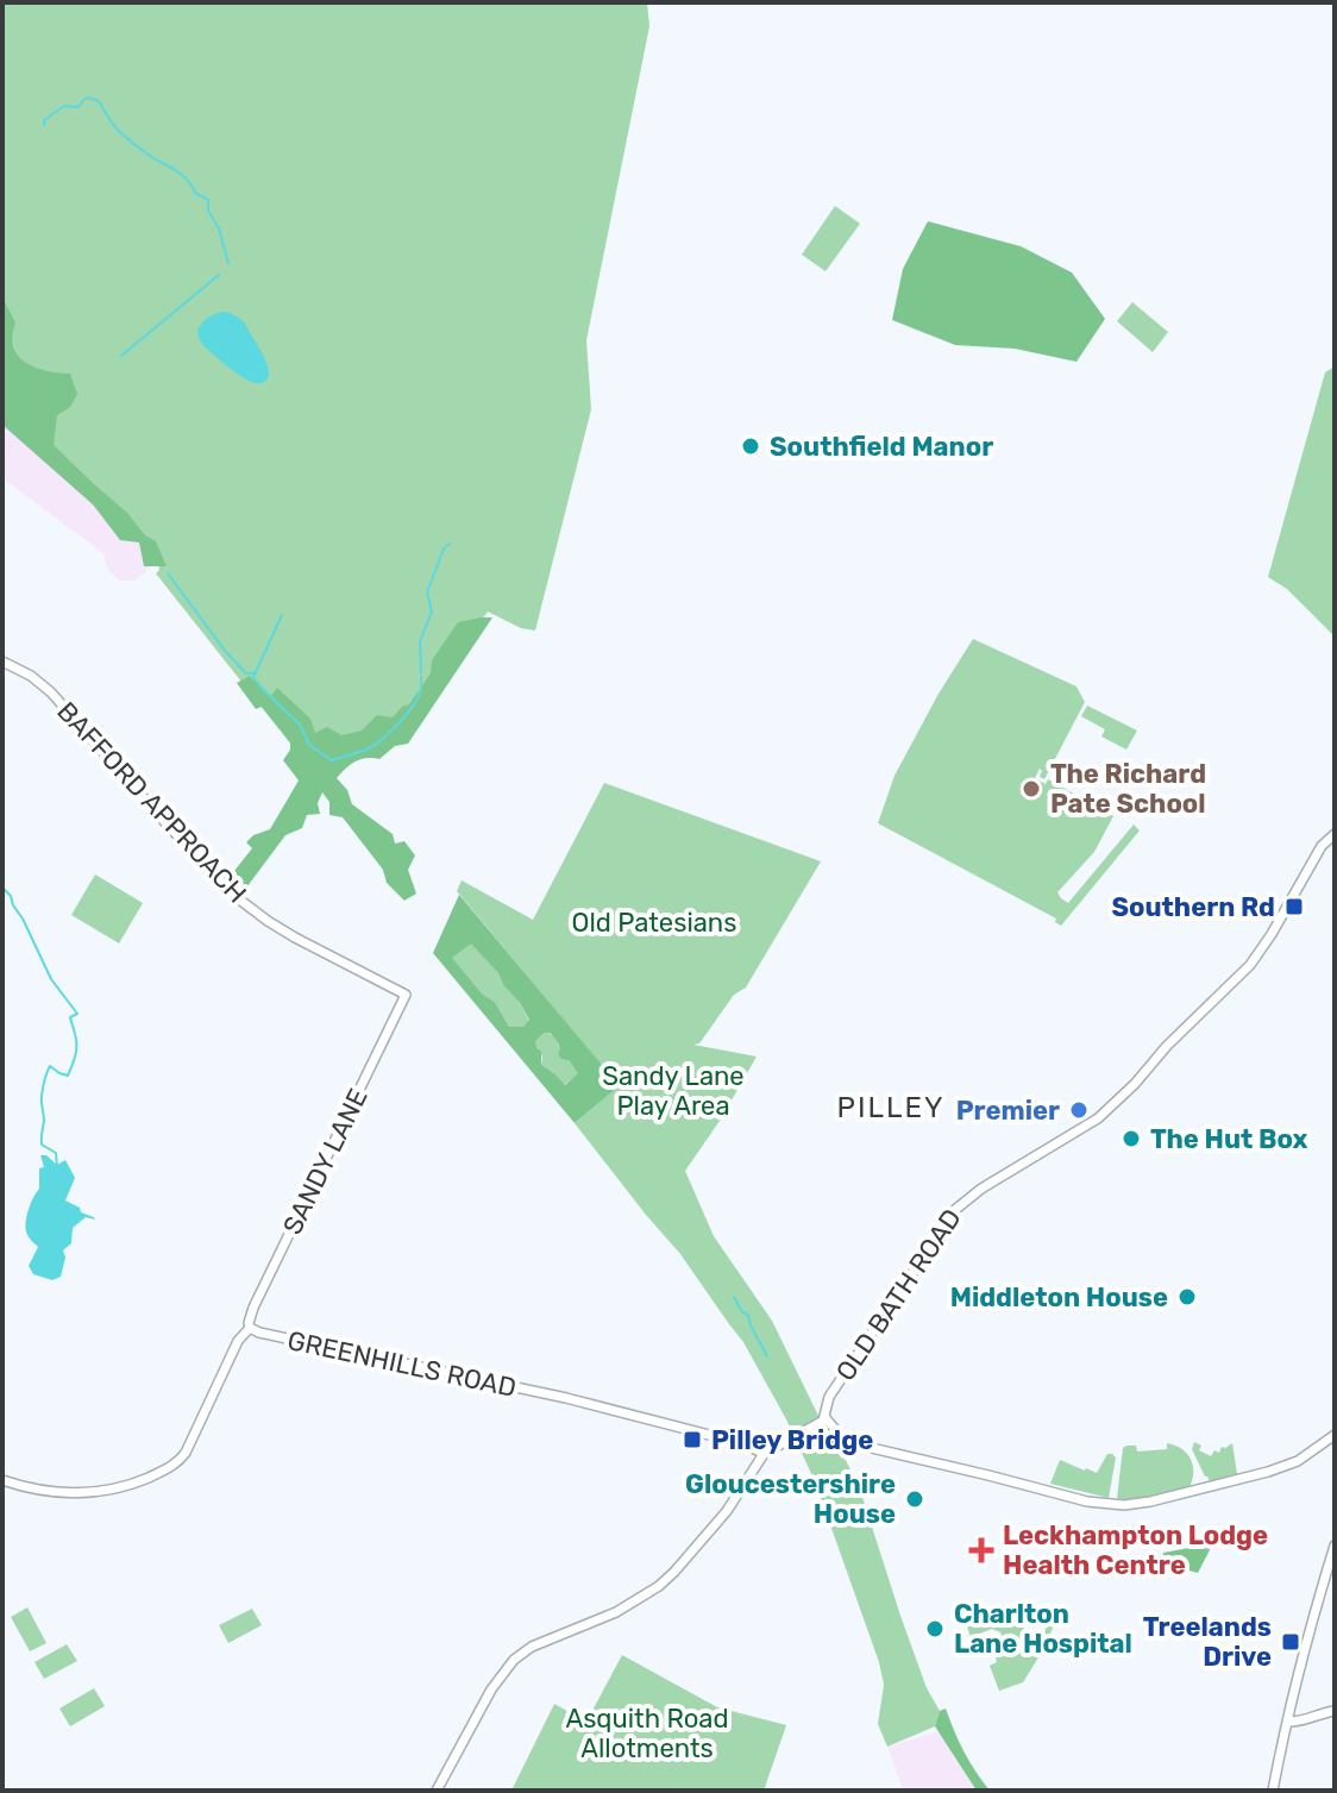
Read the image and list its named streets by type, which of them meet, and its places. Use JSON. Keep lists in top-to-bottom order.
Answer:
{
  "streets": {
    "street": [
      "BAFFORD APPROACH",
      "SANDY LANE",
      "OLD BATH ROAD",
      "GREENHILLS ROAD"
    ]
  },
  "crossings": [
    ["BAFFORD APPROACH", "SANDY LANE"],
    ["SANDY LANE", "GREENHILLS ROAD"],
    ["OLD BATH ROAD", "GREENHILLS ROAD"]
  ],
  "districts": ["PILLEY"],
  "parks": ["Old Patesians", "Sandy Lane Play Area", "Asquith Road Allotments"],
  "places": {
    "other": [
      "Southfield Manor",
      "The Richard Pate School",
      "Premier",
      "The Hut Box",
      "Middleton House",
      "Gloucestershire House",
      "Charlton Lane Hospital"
    ],
    "transit": ["Southern Rd", "Pilley Bridge", "Treelands Drive"],
    "health": ["Leckhampton Lodge Health Centre"]
  }
}
